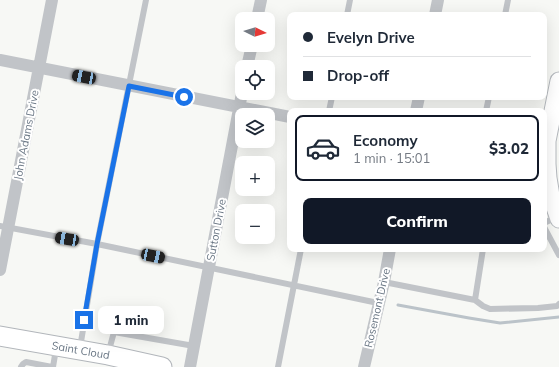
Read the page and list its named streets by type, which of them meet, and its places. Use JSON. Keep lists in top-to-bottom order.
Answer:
{
  "streets": {
    "main road": ["Saint Cloud"],
    "street": ["John Adams Drive", "Sutton Drive", "Rosemont Drive"]
  },
  "north": "right",
  "page": {
    "map_buttons": ["+", "−"],
    "banner": ["Evelyn Drive", "Drop-off"],
    "list": [
      {
        "name": "Economy",
        "note": "1 min · 15:01",
        "value": "$3.02"
      }
    ],
    "buttons": "Confirm",
    "bubble": "1 min"
  }
}
